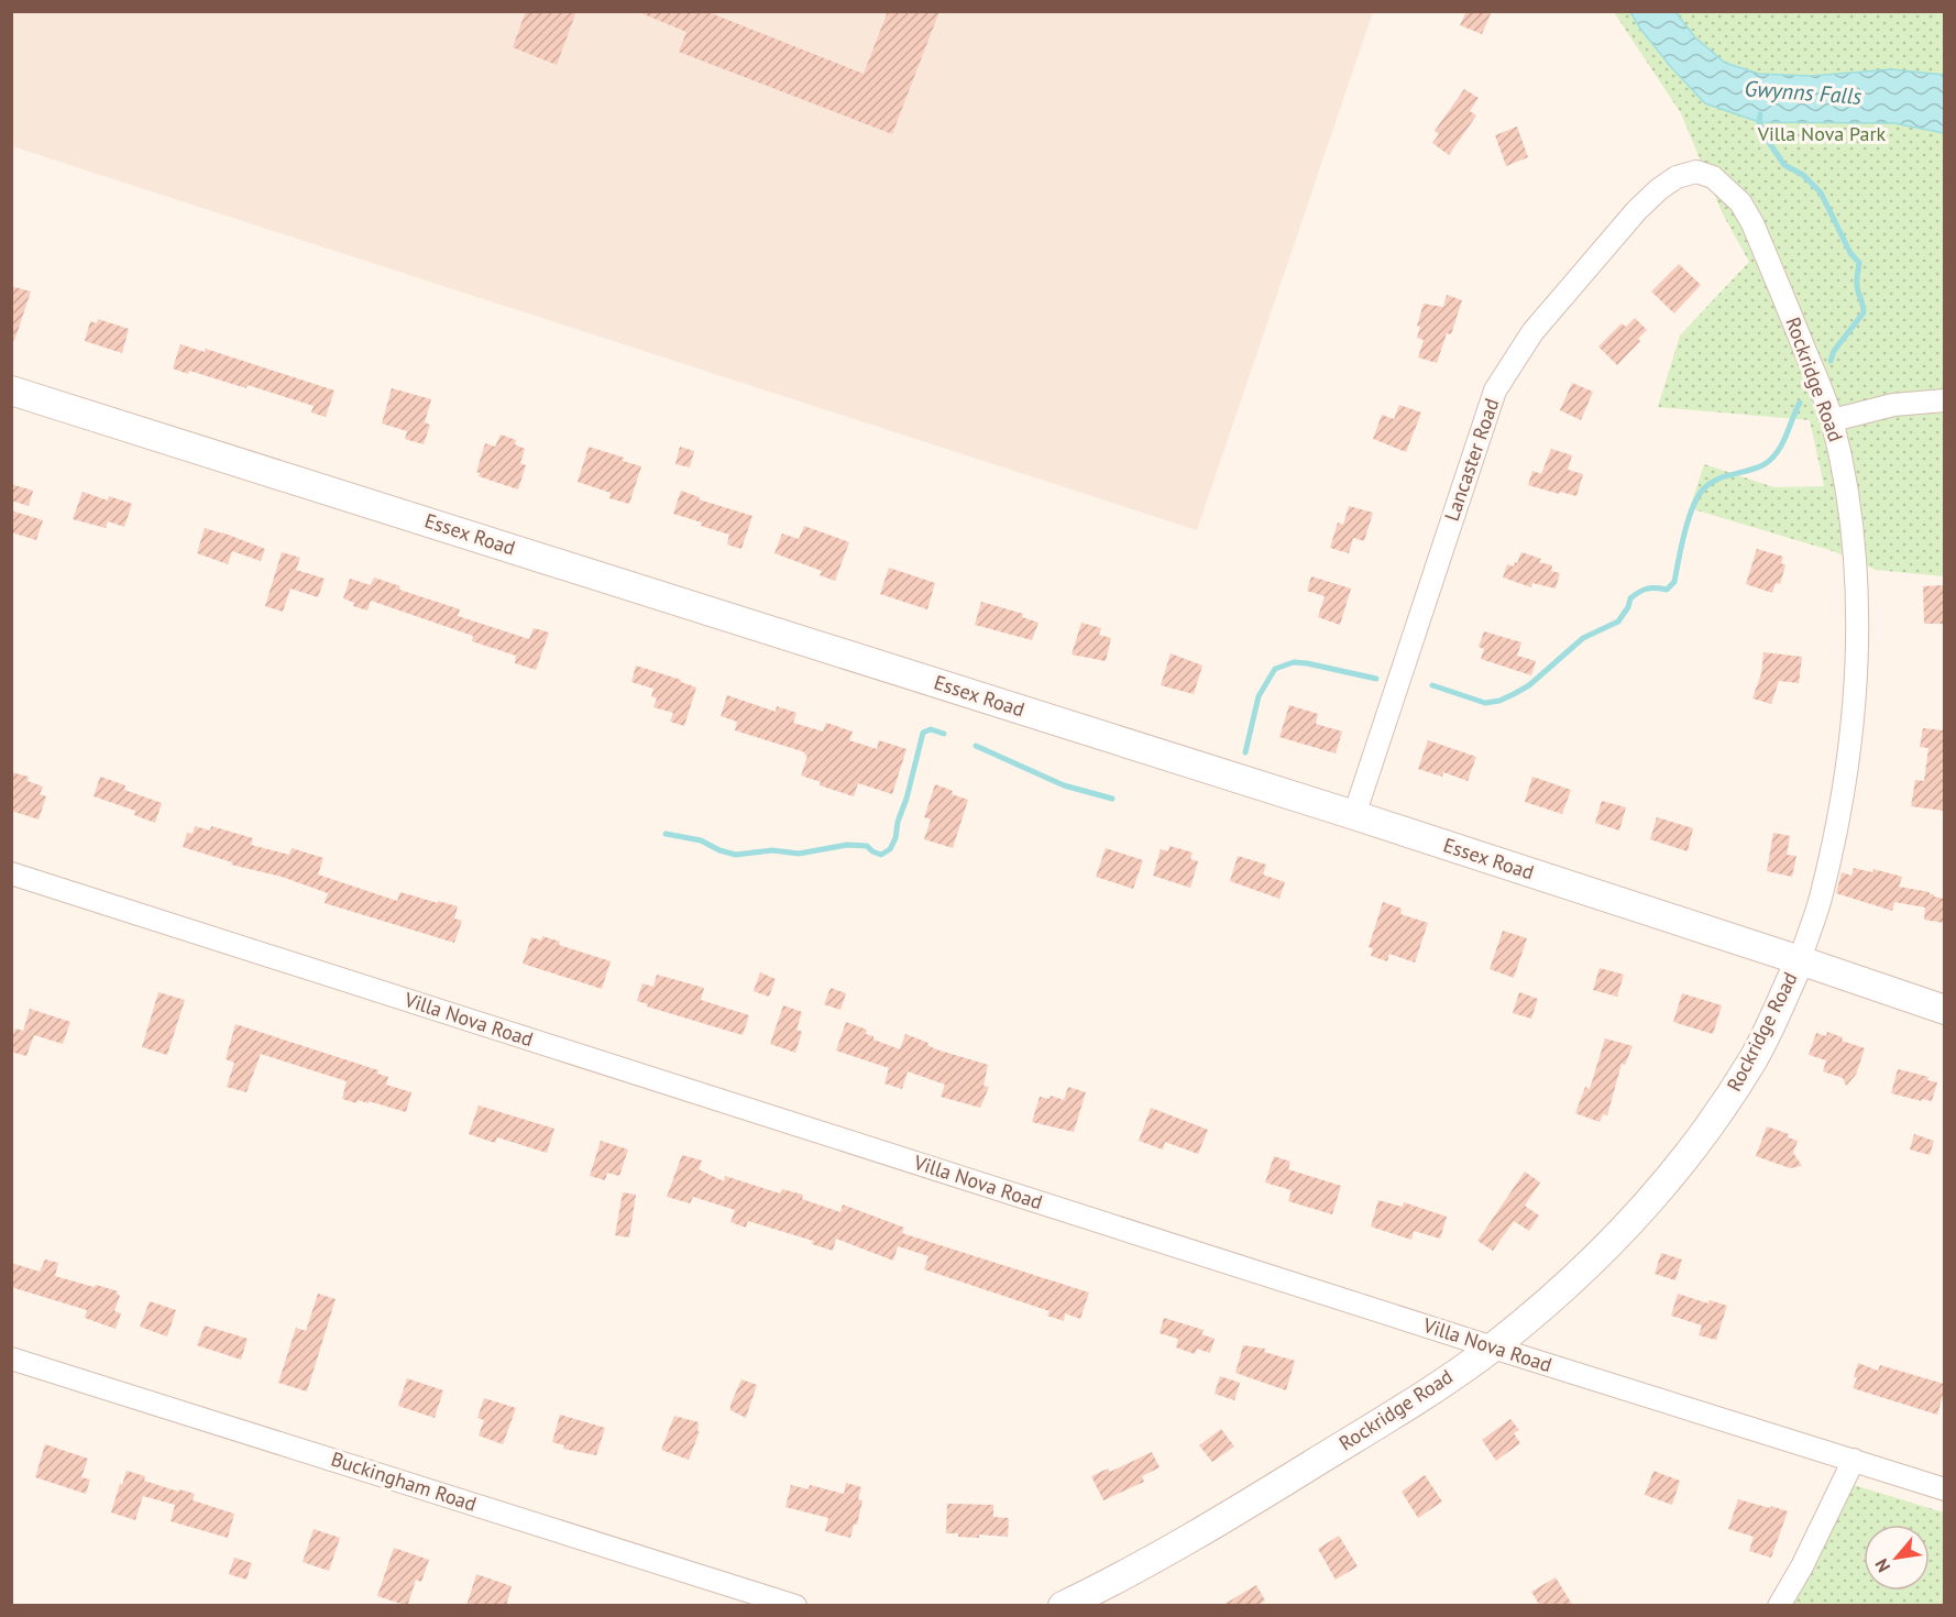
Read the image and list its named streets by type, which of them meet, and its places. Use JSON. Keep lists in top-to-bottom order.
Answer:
{
  "streets": {
    "street": [
      "Rockridge Road",
      "Lancaster Road",
      "Essex Road",
      "Villa Nova Road",
      "Buckingham Road"
    ]
  },
  "crossings": [
    ["Rockridge Road", "Lancaster Road"],
    ["Rockridge Road", "Essex Road"],
    ["Rockridge Road", "Villa Nova Road"],
    ["Lancaster Road", "Essex Road"]
  ],
  "water": ["Gwynns Falls"],
  "parks": ["Villa Nova Park"],
  "north": "bottom left"
}
